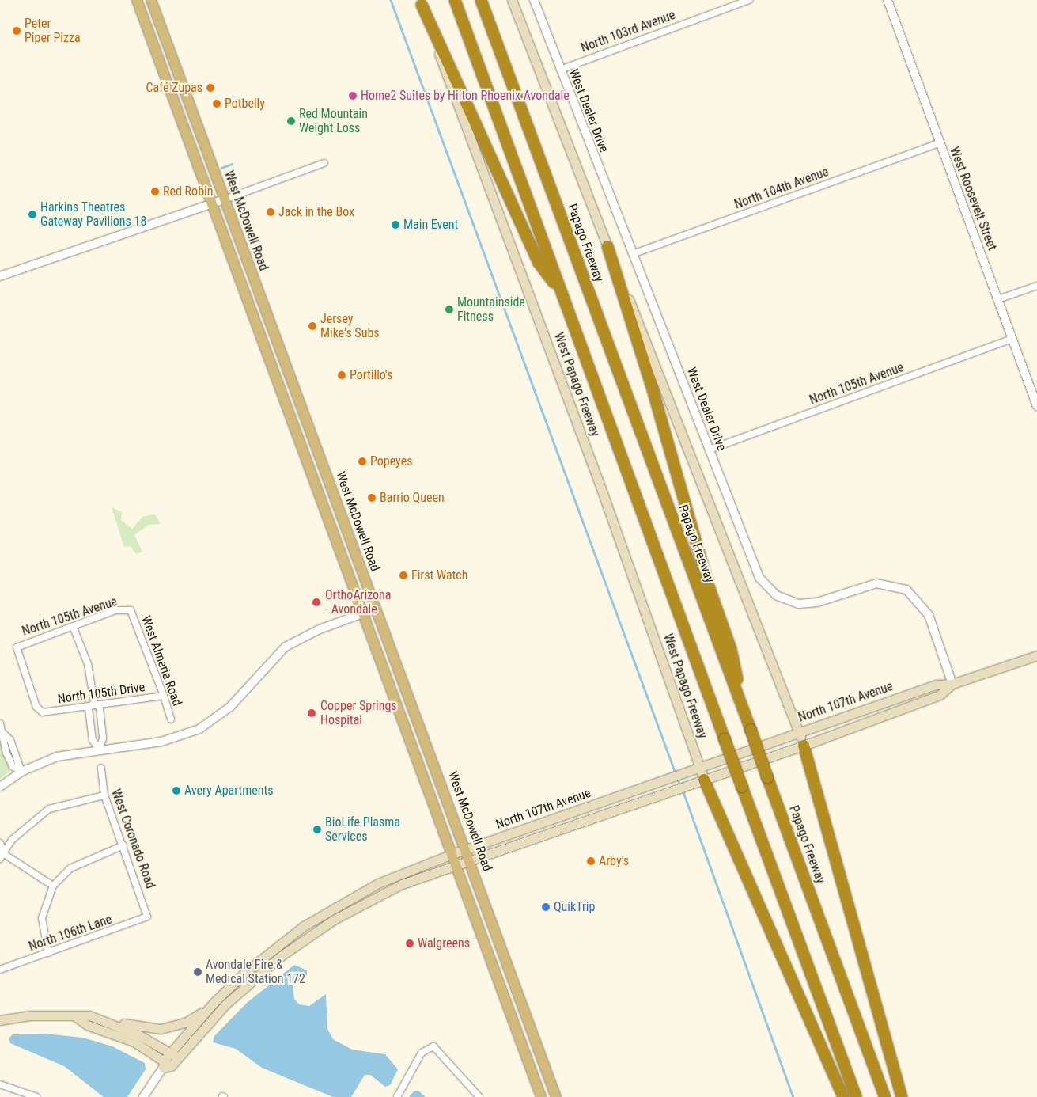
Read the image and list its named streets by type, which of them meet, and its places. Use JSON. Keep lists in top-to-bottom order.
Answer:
{
  "streets": {
    "highway": ["Papago Freeway"],
    "main road": ["West McDowell Road", "West Papago Freeway", "North 107th Avenue"],
    "street": [
      "North 103rd Avenue",
      "West Dealer Drive",
      "North 104th Avenue",
      "West Roosevelt Street",
      "North 105th Avenue",
      "West Almeria Road",
      "North 105th Drive",
      "West Coronado Road",
      "North 106th Lane"
    ]
  },
  "crossings": [
    ["North 103rd Avenue", "West Dealer Drive"],
    ["West Dealer Drive", "North 104th Avenue"],
    ["West Dealer Drive", "North 105th Avenue"],
    ["West Dealer Drive", "North 107th Avenue"],
    ["North 104th Avenue", "West Roosevelt Street"],
    ["West Roosevelt Street", "North 105th Avenue"],
    ["West McDowell Road", "North 107th Avenue"],
    ["North 105th Avenue", "West Almeria Road"],
    ["North 105th Avenue", "North 105th Drive"],
    ["West Papago Freeway", "North 107th Avenue"],
    ["West Almeria Road", "North 105th Drive"],
    ["West Coronado Road", "North 106th Lane"]
  ],
  "places": [
    "Peter Piper Pizza",
    "Café Zupas",
    "Home2 Suites by Hilton Phoenix Avondale",
    "Potbelly",
    "Red Mountain Weight Loss",
    "Red Robin",
    "Jack in the Box",
    "Harkins Theatres Gateway Pavilions 18",
    "Main Event",
    "Mountainside Fitness",
    "Jersey Mike's Subs",
    "Portillo's",
    "Popeyes",
    "Barrio Queen",
    "First Watch",
    "OrthoArizona - Avondale",
    "Copper Springs Hospital",
    "Avery Apartments",
    "BioLife Plasma Services",
    "Arby's",
    "QuikTrip",
    "Walgreens",
    "Avondale Fire & Medical Station 172"
  ]
}
